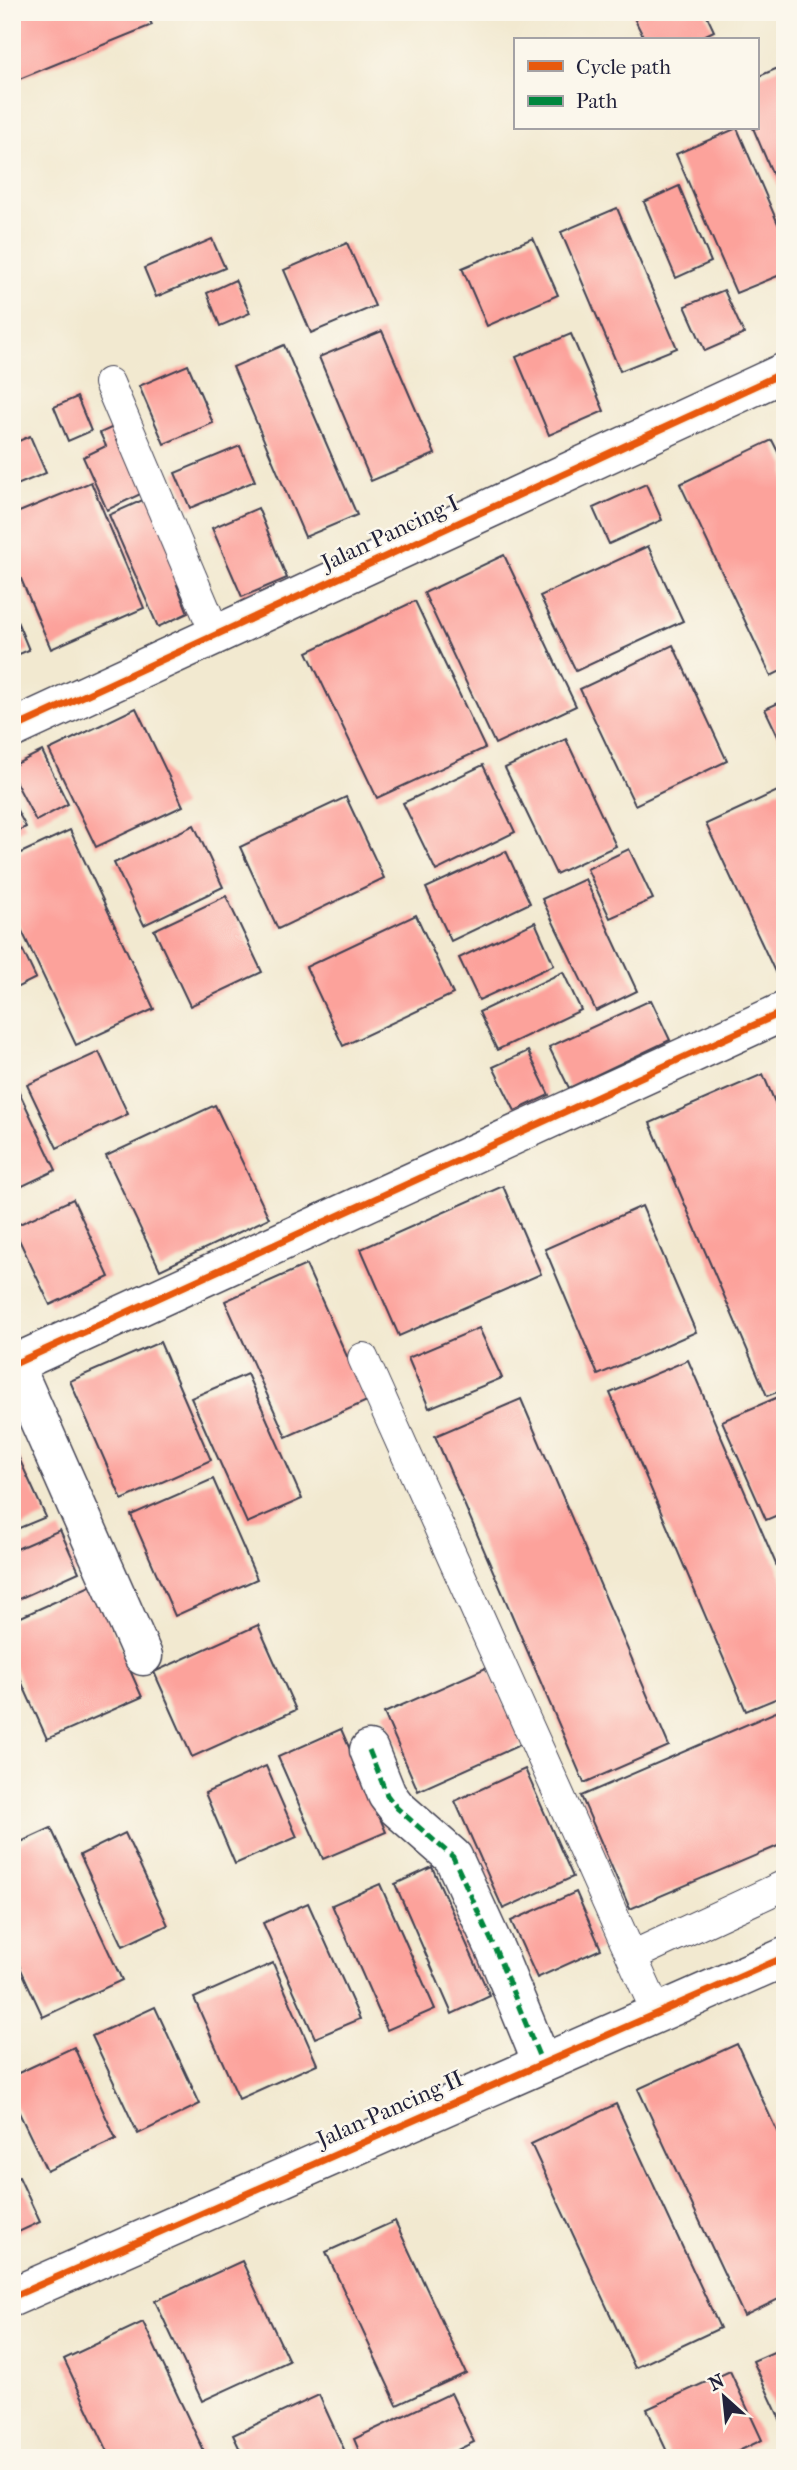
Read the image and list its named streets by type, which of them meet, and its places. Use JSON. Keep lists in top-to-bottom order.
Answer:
{
  "streets": {
    "street": ["Jalan Pancing I", "Jalan Pancing II"]
  },
  "legend": ["Cycle path", "Path"],
  "north": "top left"
}
